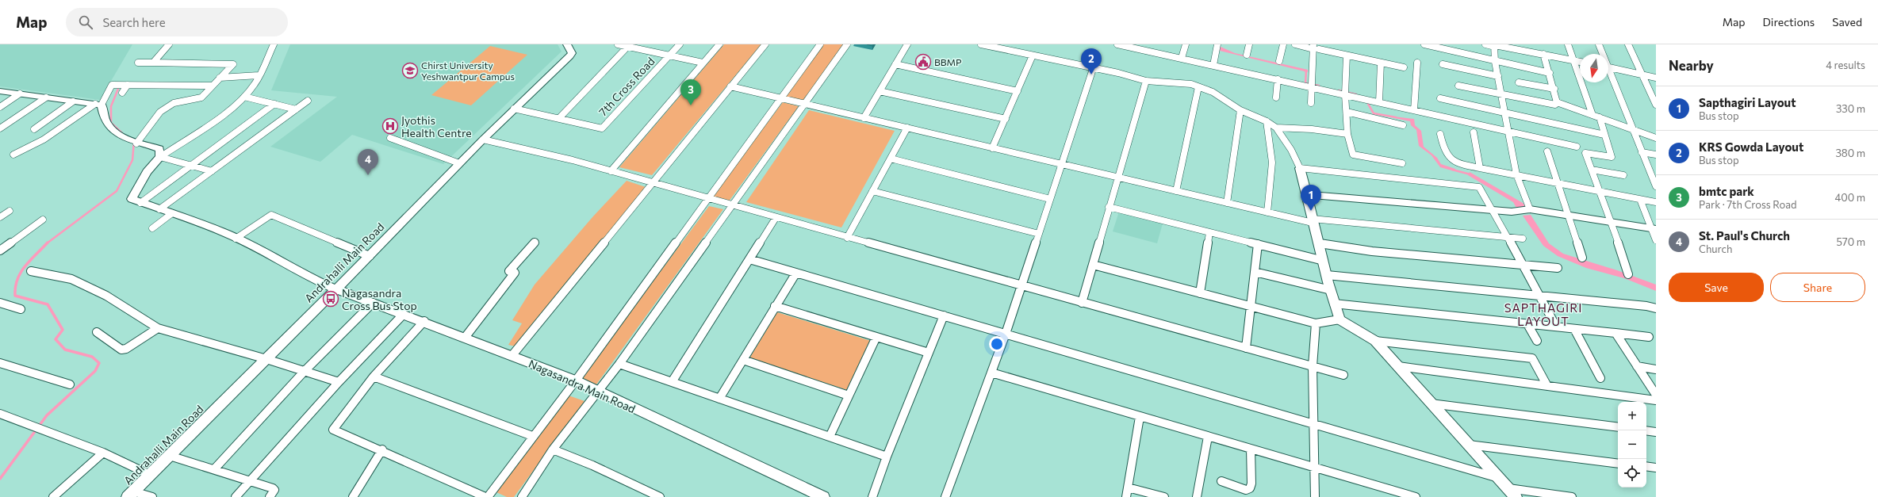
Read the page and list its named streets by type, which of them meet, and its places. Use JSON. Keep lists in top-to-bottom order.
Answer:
{
  "streets": {
    "street": ["7th Cross Road", "Andrahalli Main Road", "Nagasandra Main Road"]
  },
  "crossings": [
    ["Andrahalli Main Road", "Nagasandra Main Road"]
  ],
  "districts": ["SAPTHAGIRI LAYOUT"],
  "places": {
    "public building": ["BBMP"],
    "school or university": ["Chirst University Yeshwantpur Campus"],
    "hospital": ["Jyothis Health Centre"],
    "bus stop": ["Nagasandra Cross Bus Stop"]
  },
  "north": "bottom",
  "page": {
    "header": "Map",
    "search": "Search here",
    "nav": ["Map", "Directions", "Saved"],
    "heading": ["Nearby", "4 results"],
    "pins": [
      "2",
      "3",
      "4",
      "1"
    ],
    "list": [
      {
        "mark": "1",
        "name": "Sapthagiri Layout",
        "note": "Bus stop",
        "value": "330 m"
      },
      {
        "mark": "2",
        "name": "KRS Gowda Layout",
        "note": "Bus stop",
        "value": "380 m"
      },
      {
        "mark": "3",
        "name": "bmtc park",
        "note": "Park · 7th Cross Road",
        "value": "400 m"
      },
      {
        "mark": "4",
        "name": "St. Paul's Church",
        "note": "Church",
        "value": "570 m"
      }
    ],
    "buttons": ["Save", "Share"],
    "map_buttons": ["+", "−"]
  }
}
